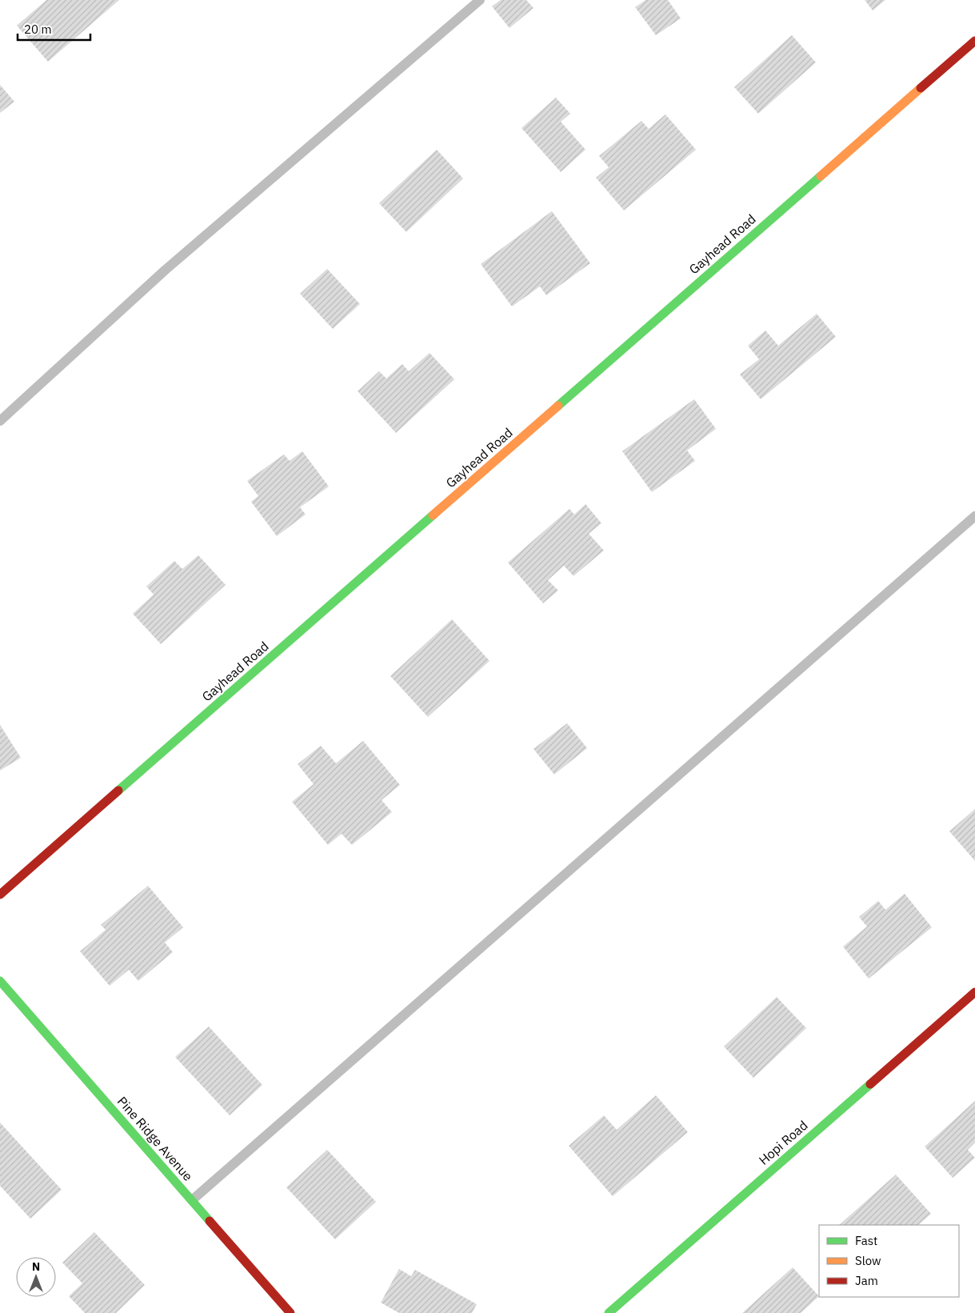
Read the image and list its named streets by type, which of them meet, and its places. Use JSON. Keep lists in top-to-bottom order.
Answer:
{
  "streets": {
    "street": ["Gayhead Road", "Pine Ridge Avenue", "Hopi Road"]
  },
  "legend": ["Fast", "Slow", "Jam"],
  "scale_bar": "20 m",
  "north": "top"
}
